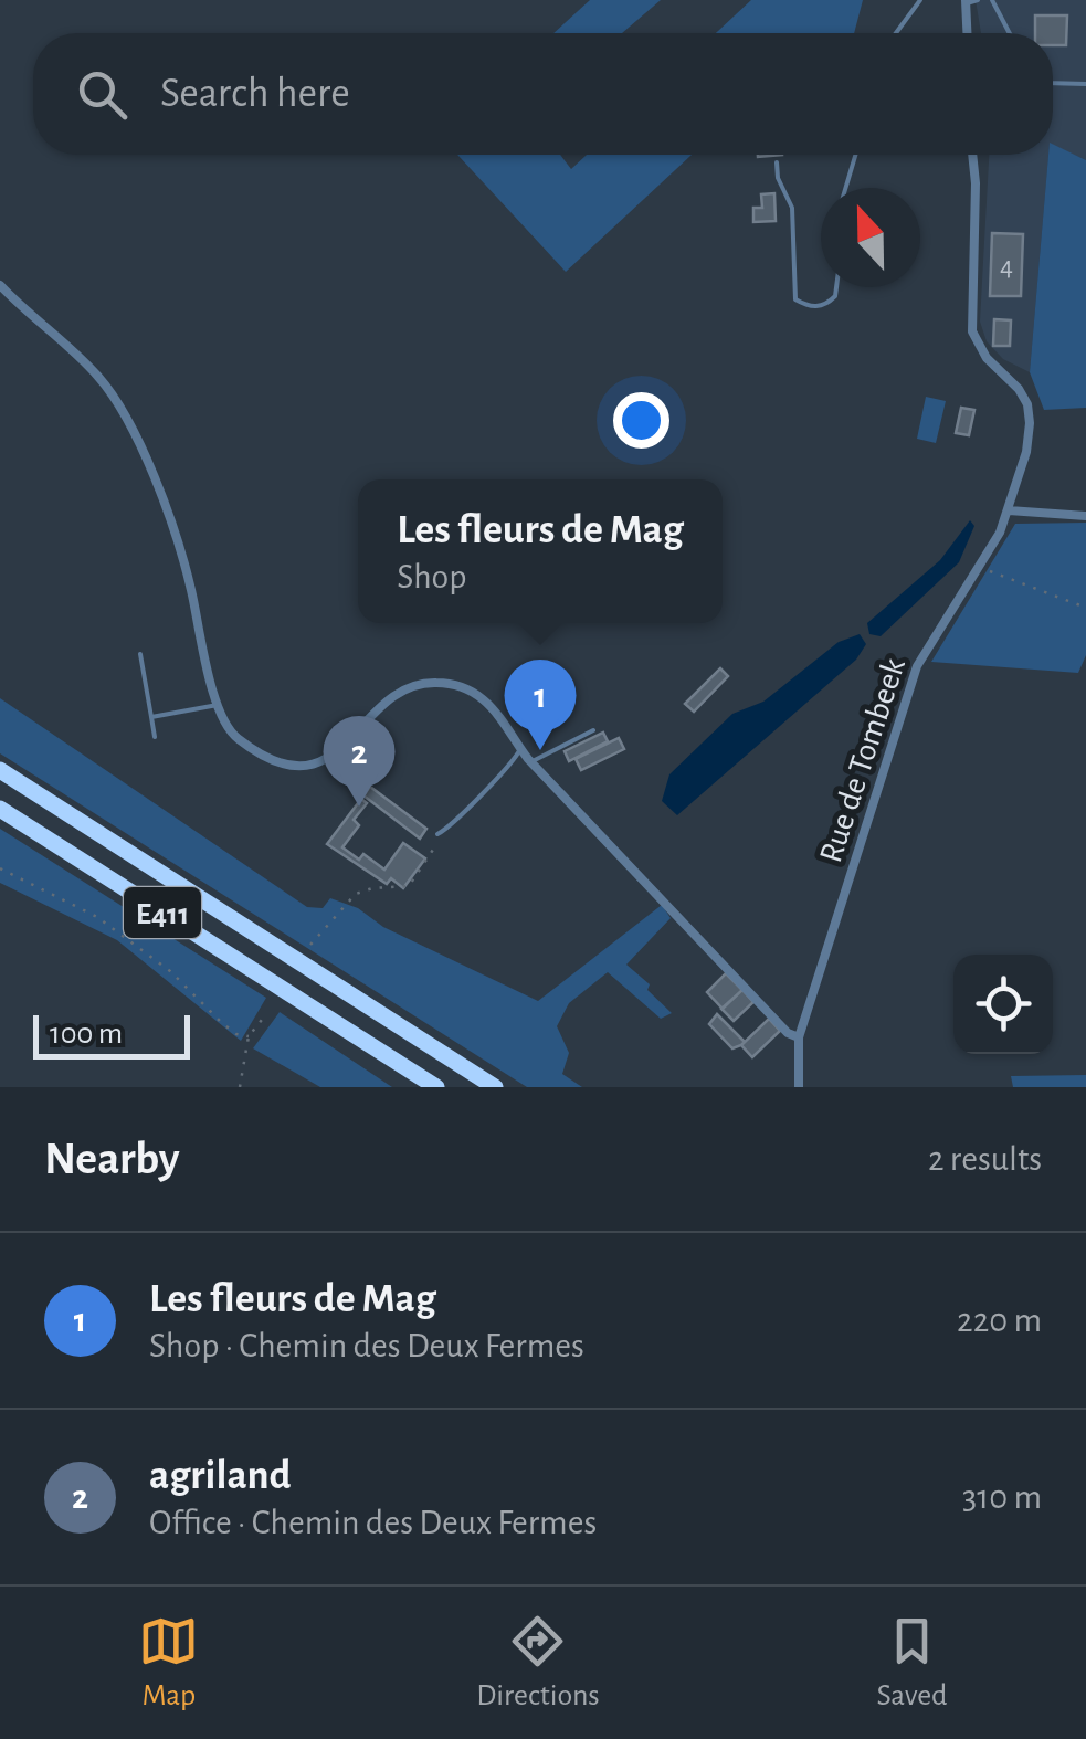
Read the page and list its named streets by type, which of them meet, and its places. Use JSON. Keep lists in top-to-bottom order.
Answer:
{
  "streets": {
    "highway": ["E411"],
    "street": ["Rue de Tombeek"]
  },
  "house_numbers": ["4"],
  "scale_bar": "100 m",
  "north": "top",
  "page": {
    "search": "Search here",
    "popup": ["Les fleurs de Mag", "Shop"],
    "pins": ["1", "2"],
    "scale": "100 m",
    "heading": ["Nearby", "2 results"],
    "list": [
      {
        "mark": "1",
        "name": "Les fleurs de Mag",
        "note": "Shop · Chemin des Deux Fermes",
        "value": "220 m"
      },
      {
        "mark": "2",
        "name": "agriland",
        "note": "Office · Chemin des Deux Fermes",
        "value": "310 m"
      }
    ],
    "nav": ["Map", "Directions", "Saved"]
  }
}
